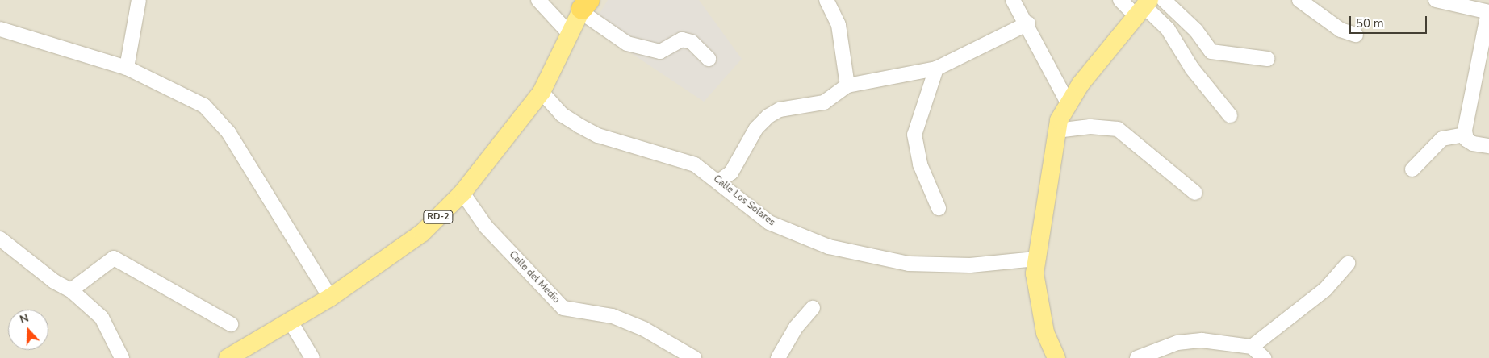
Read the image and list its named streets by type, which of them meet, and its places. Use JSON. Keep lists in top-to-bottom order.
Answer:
{
  "streets": {
    "main road": ["RD-2"],
    "street": ["Calle Los Solares", "Calle del Medio"]
  },
  "crossings": [
    ["Calle Los Solares", "RD-2"],
    ["RD-2", "Calle del Medio"]
  ],
  "scale_bar": "50 m",
  "north": "top"
}
